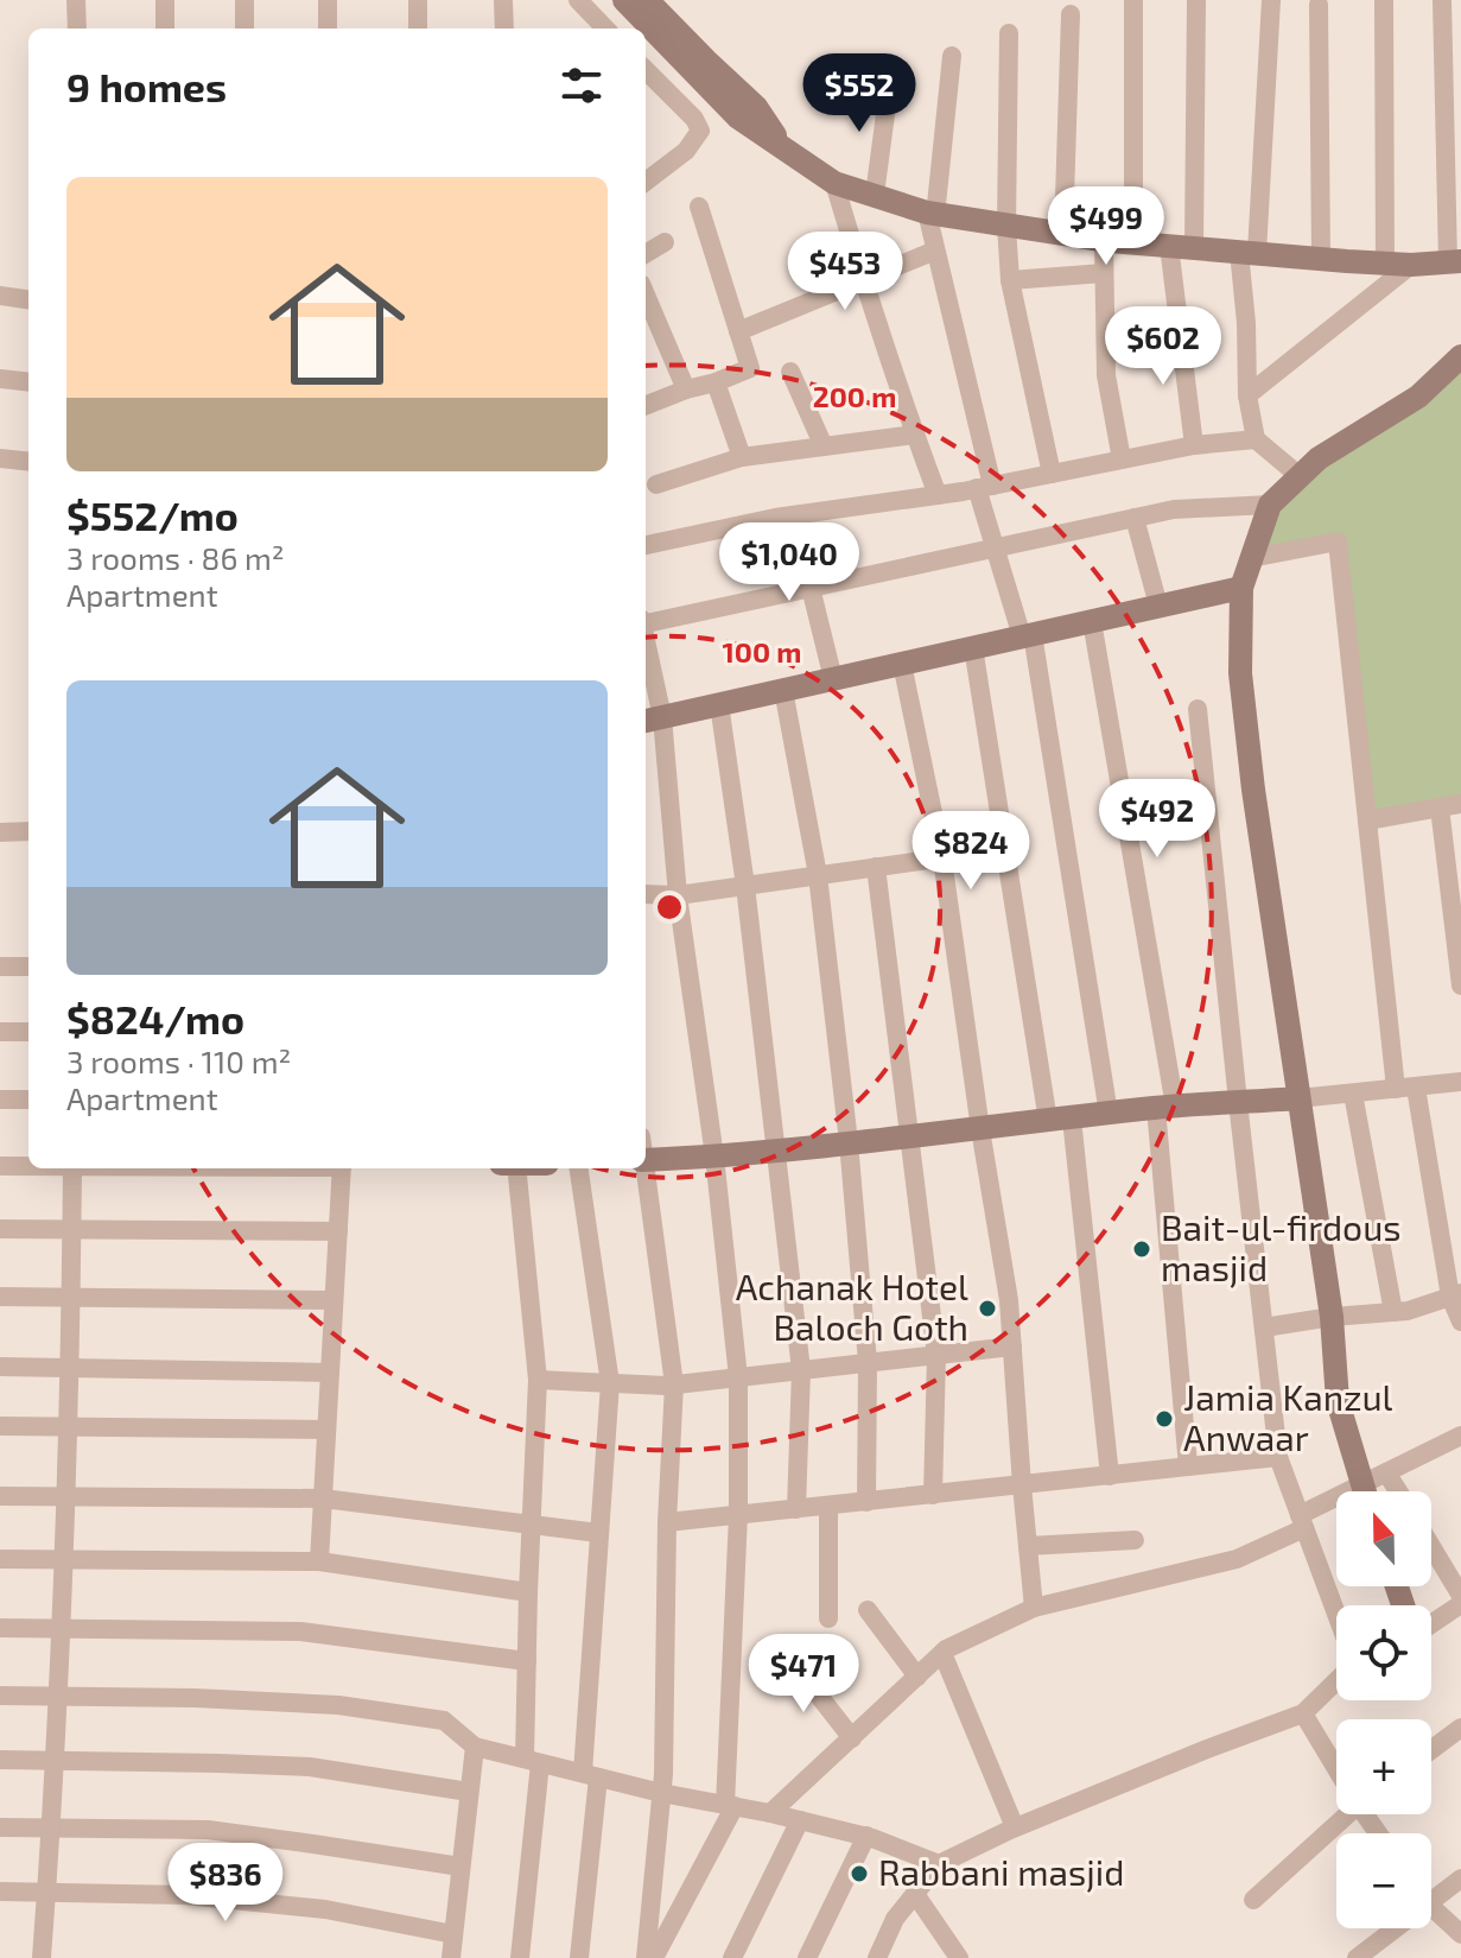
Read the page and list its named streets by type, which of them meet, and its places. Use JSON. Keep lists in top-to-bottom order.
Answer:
{
  "places": [
    "Bait-ul-firdous masjid",
    "Achanak Hotel Baloch Goth",
    "Jamia Kanzul Anwaar",
    "Rabbani masjid"
  ],
  "north": "top",
  "page": {
    "heading": "9 homes",
    "price": [
      "$552",
      "$499",
      "$453",
      "$602",
      "$1,040",
      "$492",
      "$824",
      "$471",
      "$836"
    ],
    "list": [
      {
        "name": "$552/mo",
        "note": "3 rooms · 86 m² · Apartment"
      },
      {
        "name": "$824/mo",
        "note": "3 rooms · 110 m² · Apartment"
      }
    ],
    "map_buttons": ["+", "−"]
  },
  "rings": ["200 m", "100 m"]
}
